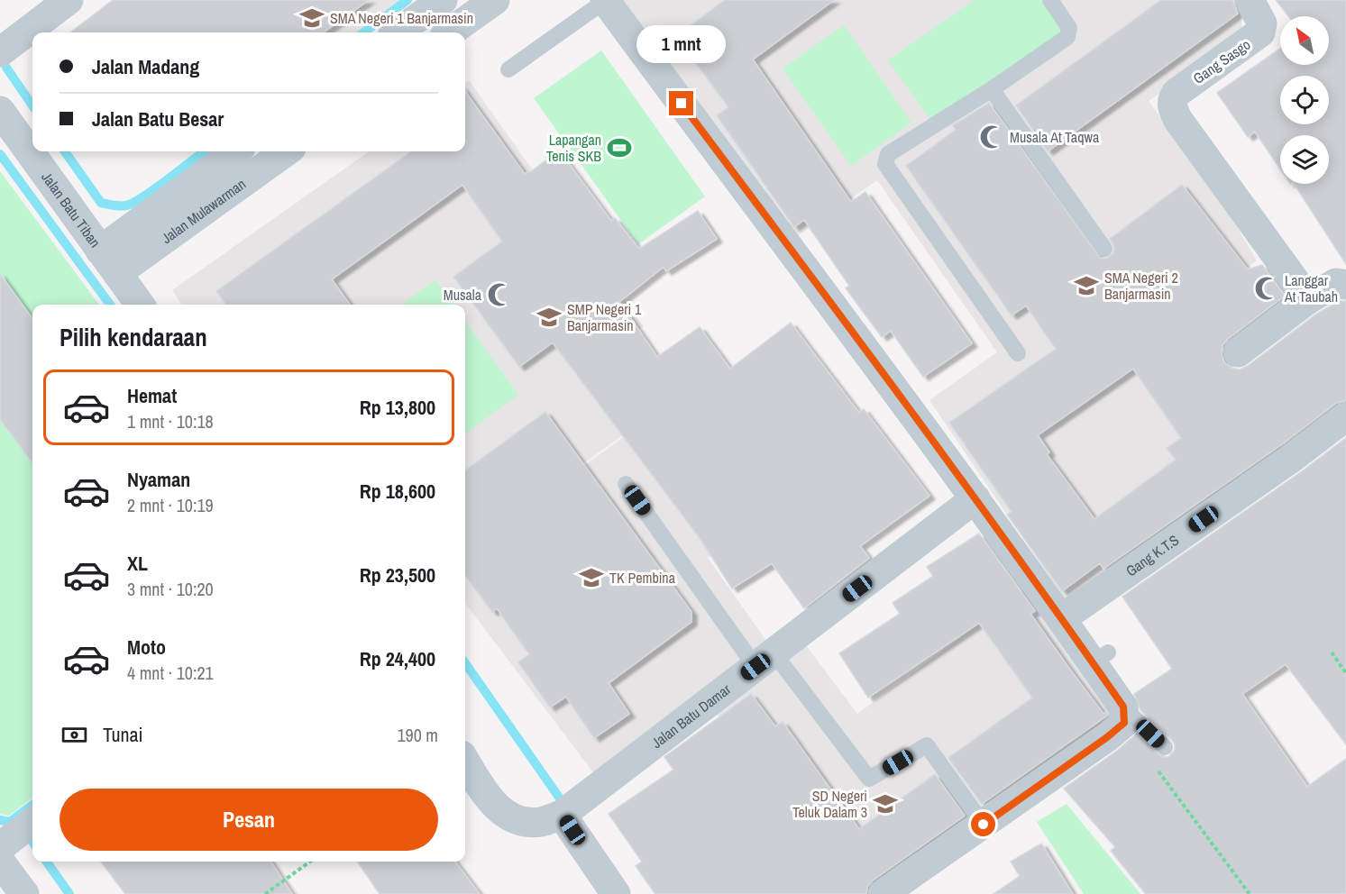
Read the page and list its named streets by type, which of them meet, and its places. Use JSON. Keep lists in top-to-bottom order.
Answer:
{
  "streets": {
    "street": [
      "Gang Sasgo",
      "Jalan Batu Tiban",
      "Jalan Mulawarman",
      "Gang K.T.S",
      "Jalan Batu Damar"
    ]
  },
  "crossings": [
    ["Jalan Batu Tiban", "Jalan Mulawarman"]
  ],
  "places": {
    "school or university": [
      "SMA Negeri 1 Banjarmasin",
      "SMA Negeri 2 Banjarmasin",
      "SMP Negeri 1 Banjarmasin",
      "TK Pembina",
      "SD Negeri Teluk Dalam 3"
    ],
    "mosque": ["Musala At Taqwa", "Langgar At Taubah", "Musala"],
    "sports": ["Lapangan Tenis SKB"]
  },
  "north": "top left",
  "page": {
    "bubble": "1 mnt",
    "banner": ["Jalan Madang", "Jalan Batu Besar"],
    "heading": "Pilih kendaraan",
    "list": [
      {
        "name": "Hemat",
        "note": "1 mnt · 10:18",
        "value": "Rp 13,800"
      },
      {
        "name": "Nyaman",
        "note": "2 mnt · 10:19",
        "value": "Rp 18,600"
      },
      {
        "name": "XL",
        "note": "3 mnt · 10:20",
        "value": "Rp 23,500"
      },
      {
        "name": "Moto",
        "note": "4 mnt · 10:21",
        "value": "Rp 24,400"
      }
    ],
    "pay": ["Tunai", "190 m"],
    "buttons": "Pesan"
  }
}
